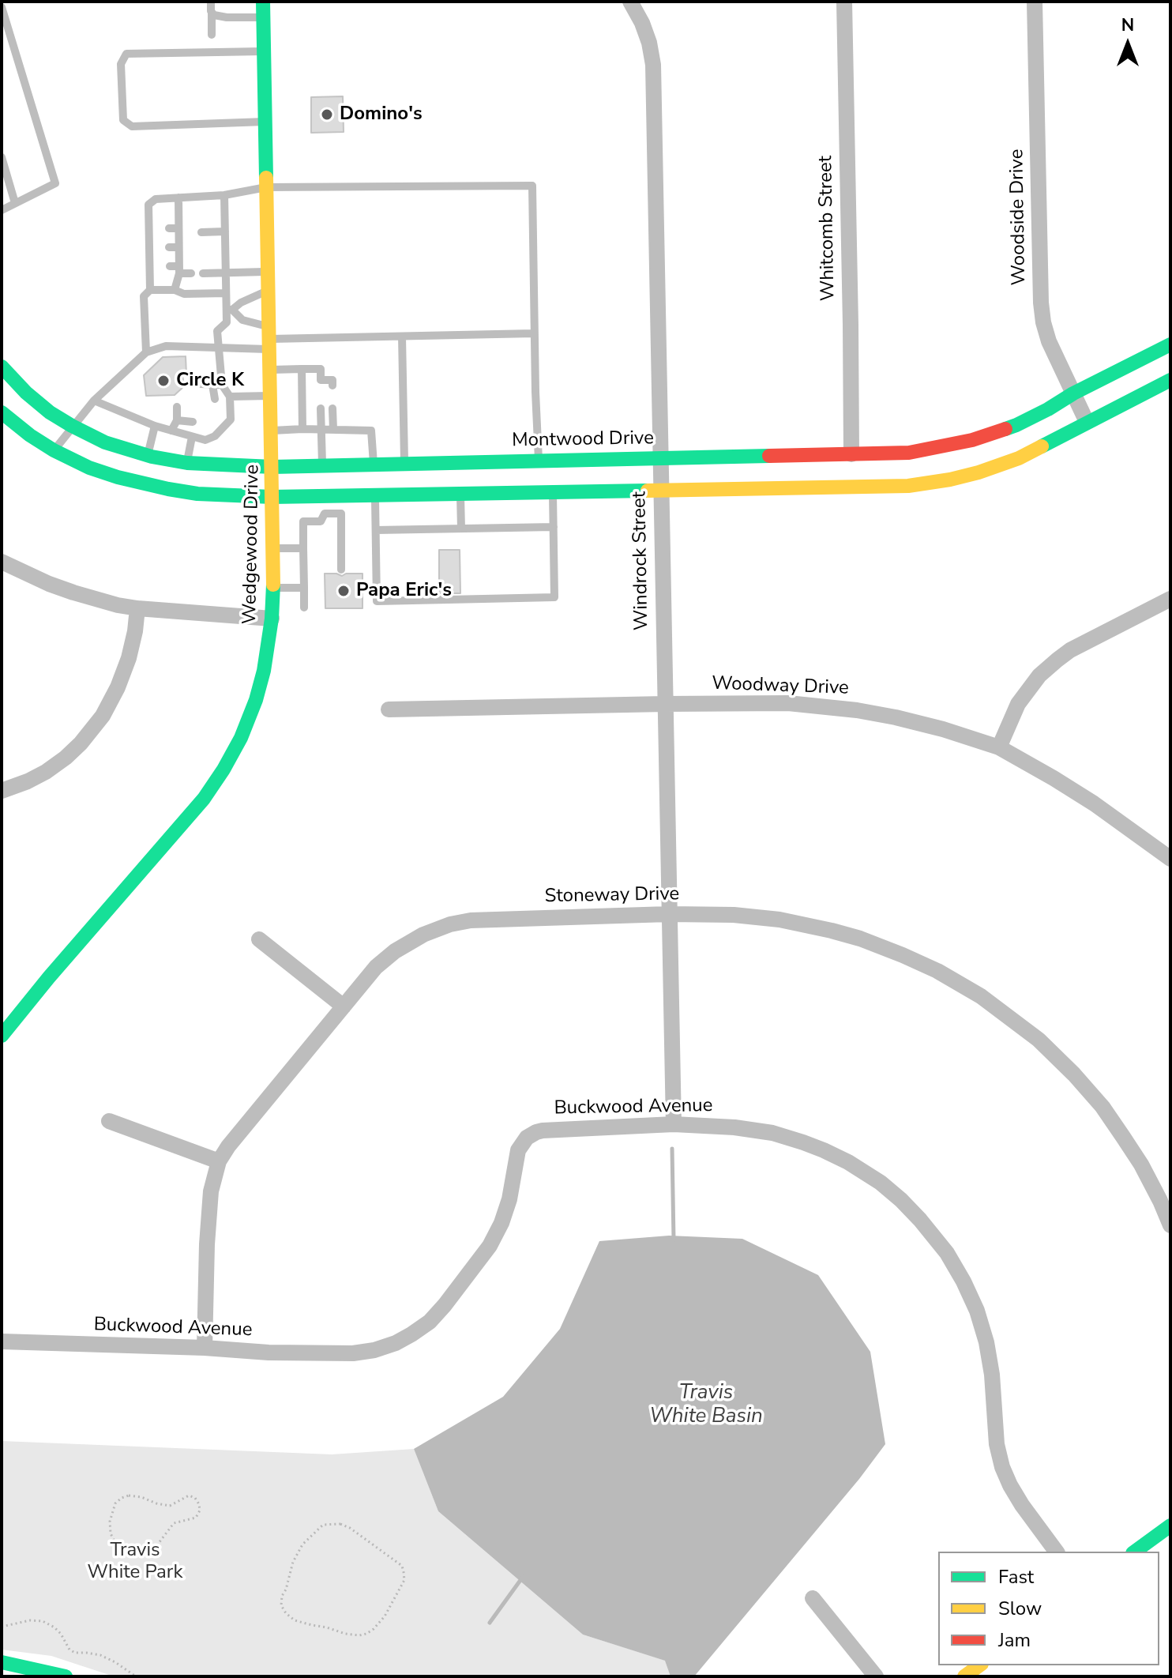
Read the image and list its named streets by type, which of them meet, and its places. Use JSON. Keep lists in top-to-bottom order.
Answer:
{
  "streets": {
    "main road": ["Montwood Drive", "Wedgewood Drive"],
    "street": [
      "Woodside Drive",
      "Whitcomb Street",
      "Windrock Street",
      "Woodway Drive",
      "Stoneway Drive",
      "Buckwood Avenue"
    ]
  },
  "crossings": [
    ["Woodside Drive", "Montwood Drive"],
    ["Whitcomb Street", "Montwood Drive"],
    ["Montwood Drive", "Wedgewood Drive"],
    ["Montwood Drive", "Windrock Street"],
    ["Windrock Street", "Woodway Drive"],
    ["Windrock Street", "Stoneway Drive"],
    ["Windrock Street", "Buckwood Avenue"],
    ["Stoneway Drive", "Buckwood Avenue"]
  ],
  "water": ["Travis White Basin"],
  "parks": ["Travis White Park"],
  "places": ["Domino's", "Circle K", "Papa Eric's"],
  "legend": ["Fast", "Slow", "Jam"],
  "north": "top"
}
